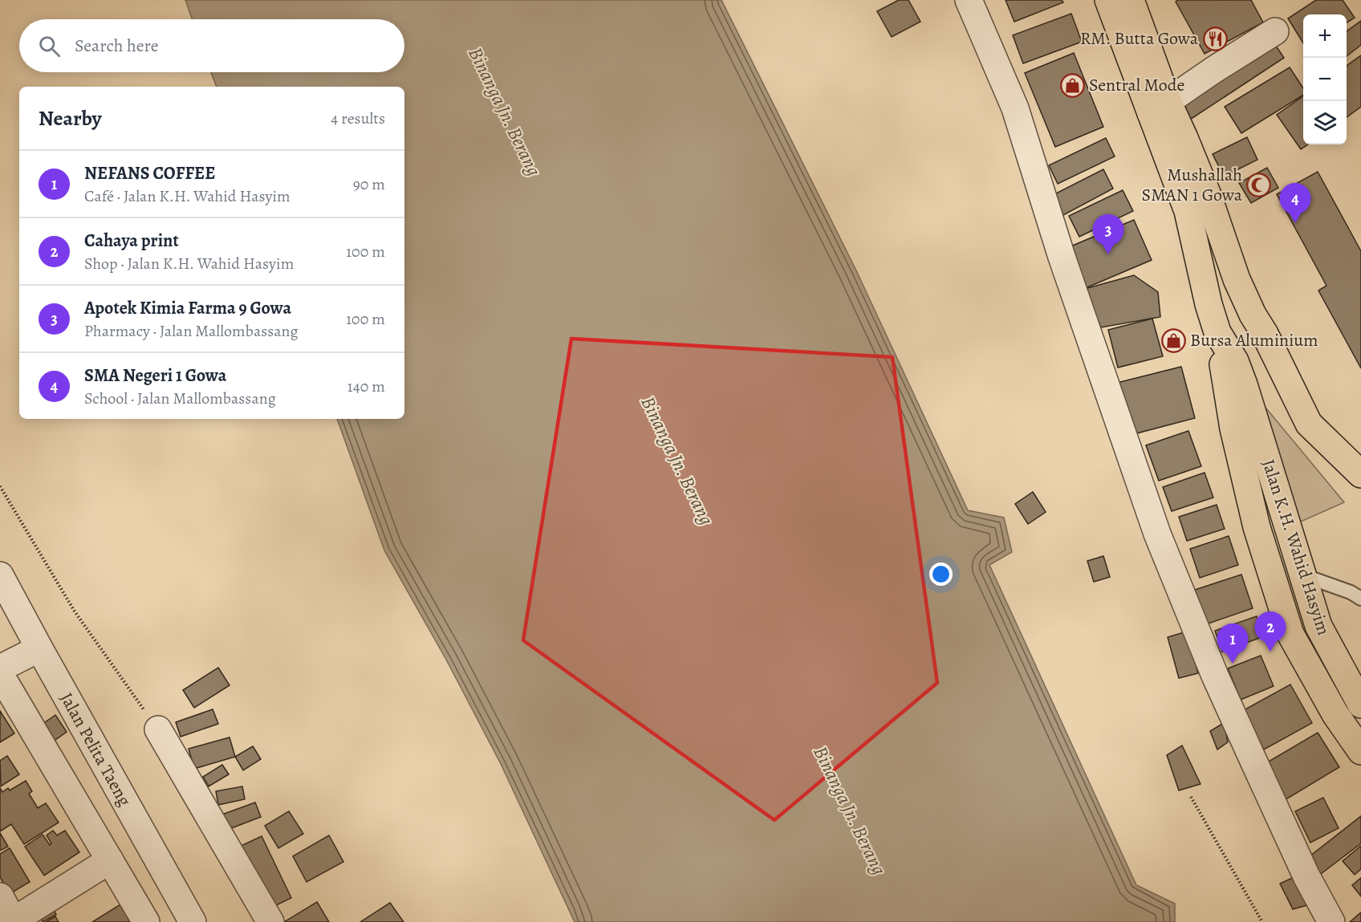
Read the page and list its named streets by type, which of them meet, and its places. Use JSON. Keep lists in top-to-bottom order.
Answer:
{
  "streets": {
    "highway": ["Jalan K.H. Wahid Hasyim"],
    "street": ["Jalan Pelita Taeng"]
  },
  "water": ["Binanga Jn. Berang"],
  "places": {
    "restaurant": ["RM. Butta Gowa"],
    "shop": ["Sentral Mode", "Bursa Aluminium"],
    "mosque": ["Mushallah SMAN 1 Gowa"]
  },
  "page": {
    "map_buttons": ["+", "−"],
    "search": "Search here",
    "heading": ["Nearby", "4 results"],
    "list": [
      {
        "mark": "1",
        "name": "NEFANS COFFEE",
        "note": "Café · Jalan K.H. Wahid Hasyim",
        "value": "90 m"
      },
      {
        "mark": "2",
        "name": "Cahaya print",
        "note": "Shop · Jalan K.H. Wahid Hasyim",
        "value": "100 m"
      },
      {
        "mark": "3",
        "name": "Apotek Kimia Farma 9 Gowa",
        "note": "Pharmacy · Jalan Mallombassang",
        "value": "100 m"
      },
      {
        "mark": "4",
        "name": "SMA Negeri 1 Gowa",
        "note": "School · Jalan Mallombassang",
        "value": "140 m"
      }
    ],
    "pins": [
      "4",
      "3",
      "2",
      "1"
    ]
  }
}
